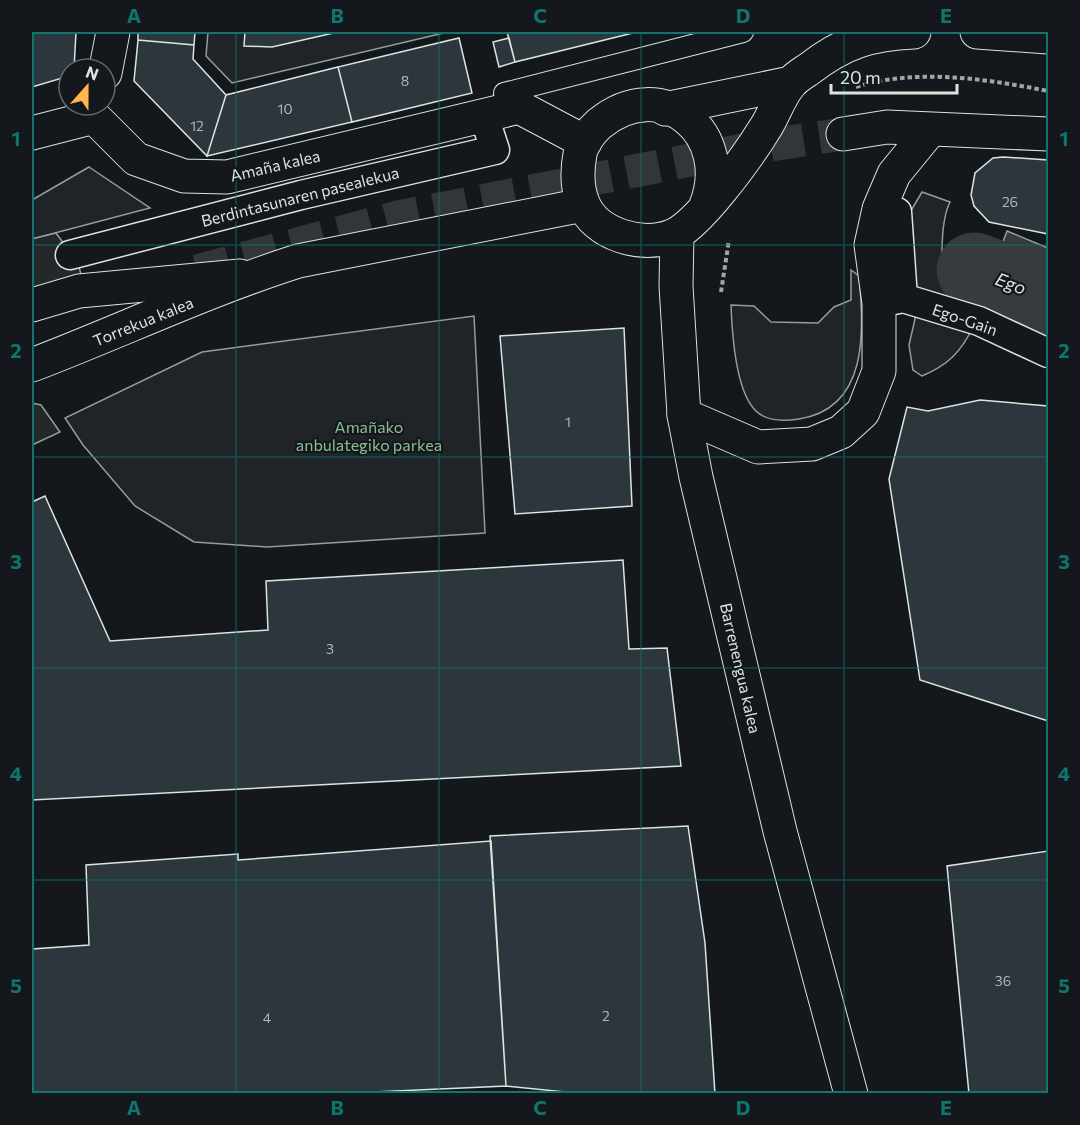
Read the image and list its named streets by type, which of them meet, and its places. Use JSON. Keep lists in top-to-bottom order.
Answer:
{
  "streets": {
    "street": [
      "Amaña kalea",
      "Berdintasunaren pasealekua",
      "Ego-Gain",
      "Torrekua kalea",
      "Barrenengua kalea"
    ]
  },
  "crossings": [
    ["Amaña kalea", "Berdintasunaren pasealekua"],
    ["Amaña kalea", "Barrenengua kalea"]
  ],
  "water": ["Ego"],
  "parks": ["Amañako anbulategiko parkea"],
  "house_numbers": [
    "8",
    "10",
    "12",
    "26",
    "1",
    "3",
    "36",
    "2",
    "4"
  ],
  "scale_bar": "20 m",
  "north": "top",
  "grid": {
    "columns": [
      "A",
      "B",
      "C",
      "D",
      "E"
    ],
    "rows": [
      "1",
      "2",
      "3",
      "4",
      "5"
    ]
  }
}
